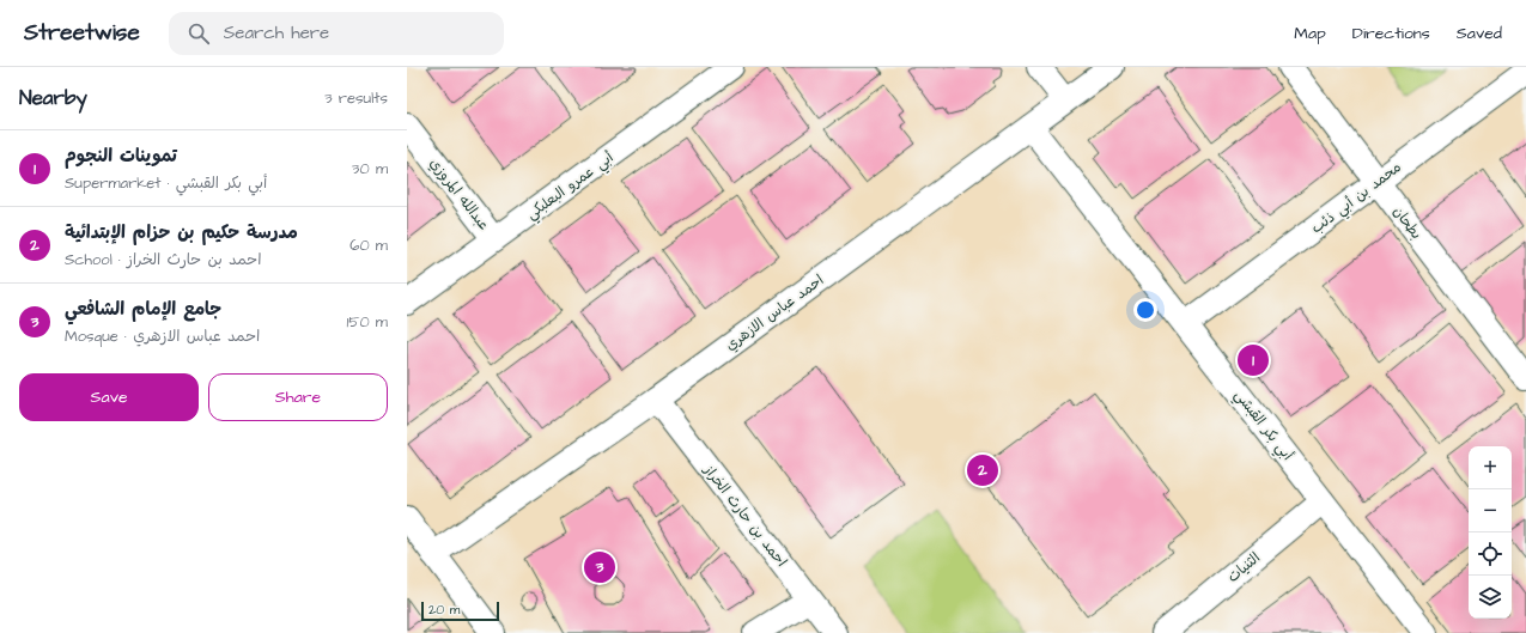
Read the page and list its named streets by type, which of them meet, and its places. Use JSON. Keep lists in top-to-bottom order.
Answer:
{
  "streets": {
    "street": [
      "أبي عمرو البعلبكي",
      "عبدالله المروزي",
      "محمد بن أبي ذئب",
      "بطحان",
      "احمد عباس الازهري",
      "أبي بكر القبشي",
      "احمد بن حارث الخراز",
      "الثنيات"
    ]
  },
  "crossings": [
    ["أبي عمرو البعلبكي", "عبدالله المروزي"],
    ["محمد بن أبي ذئب", "بطحان"],
    ["محمد بن أبي ذئب", "أبي بكر القبشي"],
    ["احمد عباس الازهري", "أبي بكر القبشي"],
    ["احمد عباس الازهري", "احمد بن حارث الخراز"],
    ["أبي بكر القبشي", "الثنيات"]
  ],
  "scale_bar": "20 m",
  "page": {
    "header": "Streetwise",
    "search": "Search here",
    "nav": ["Map", "Directions", "Saved"],
    "heading": ["Nearby", "3 results"],
    "list": [
      {
        "mark": "1",
        "name": "تموينات النجوم",
        "note": "Supermarket · أبي بكر القبشي",
        "value": "30 m"
      },
      {
        "mark": "2",
        "name": "مدرسة حكيم بن حزام الإبتدائية",
        "note": "School · احمد بن حارث الخراز",
        "value": "60 m"
      },
      {
        "mark": "3",
        "name": "جامع الإمام الشافعي",
        "note": "Mosque · احمد عباس الازهري",
        "value": "150 m"
      }
    ],
    "pins": ["1", "2", "3"],
    "buttons": ["Save", "Share"],
    "map_buttons": ["+", "−"],
    "scale": "20 m"
  }
}
